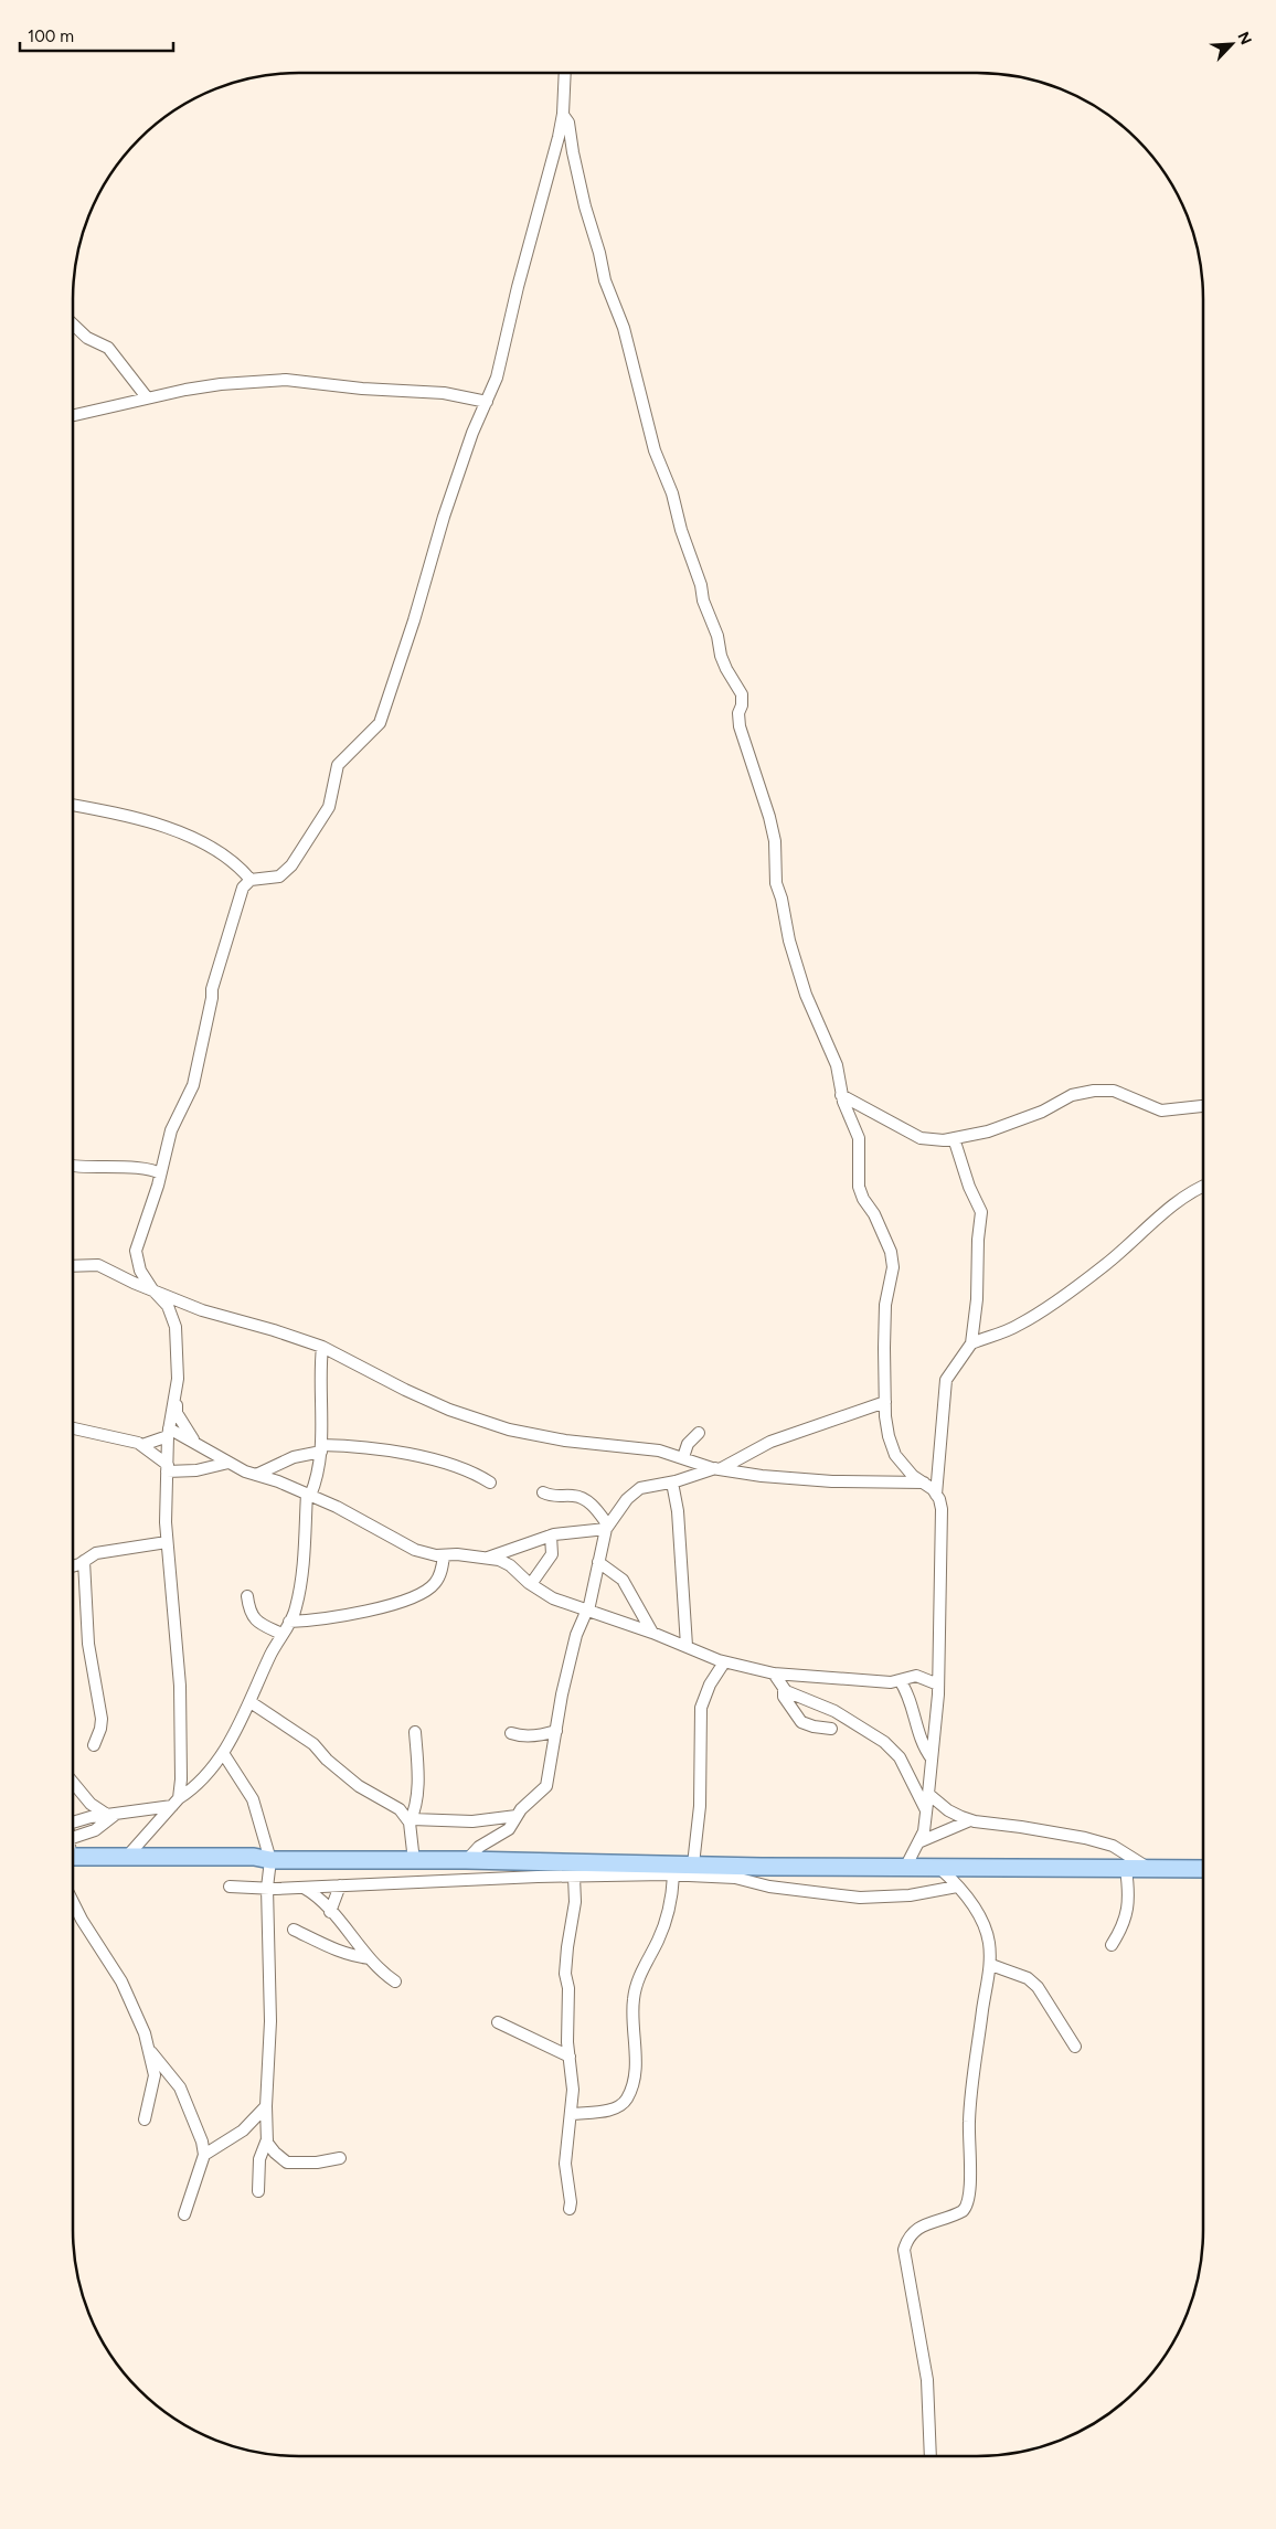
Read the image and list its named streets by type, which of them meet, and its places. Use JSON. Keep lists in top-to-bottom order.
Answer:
{
  "scale_bar": "100 m",
  "north": "top right"
}
